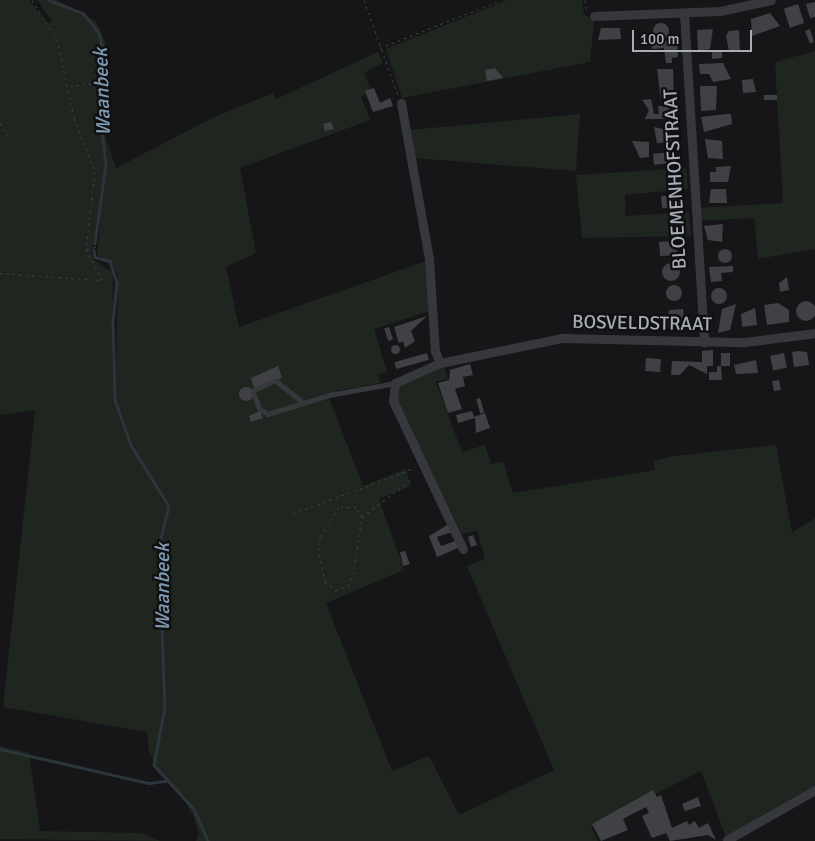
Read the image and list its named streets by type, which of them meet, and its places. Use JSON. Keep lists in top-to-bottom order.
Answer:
{
  "streets": {
    "street": ["BLOEMENHOFSTRAAT", "BOSVELDSTRAAT"]
  },
  "crossings": [
    ["BLOEMENHOFSTRAAT", "BOSVELDSTRAAT"]
  ],
  "water": ["Waanbeek"],
  "scale_bar": "100 m"
}
